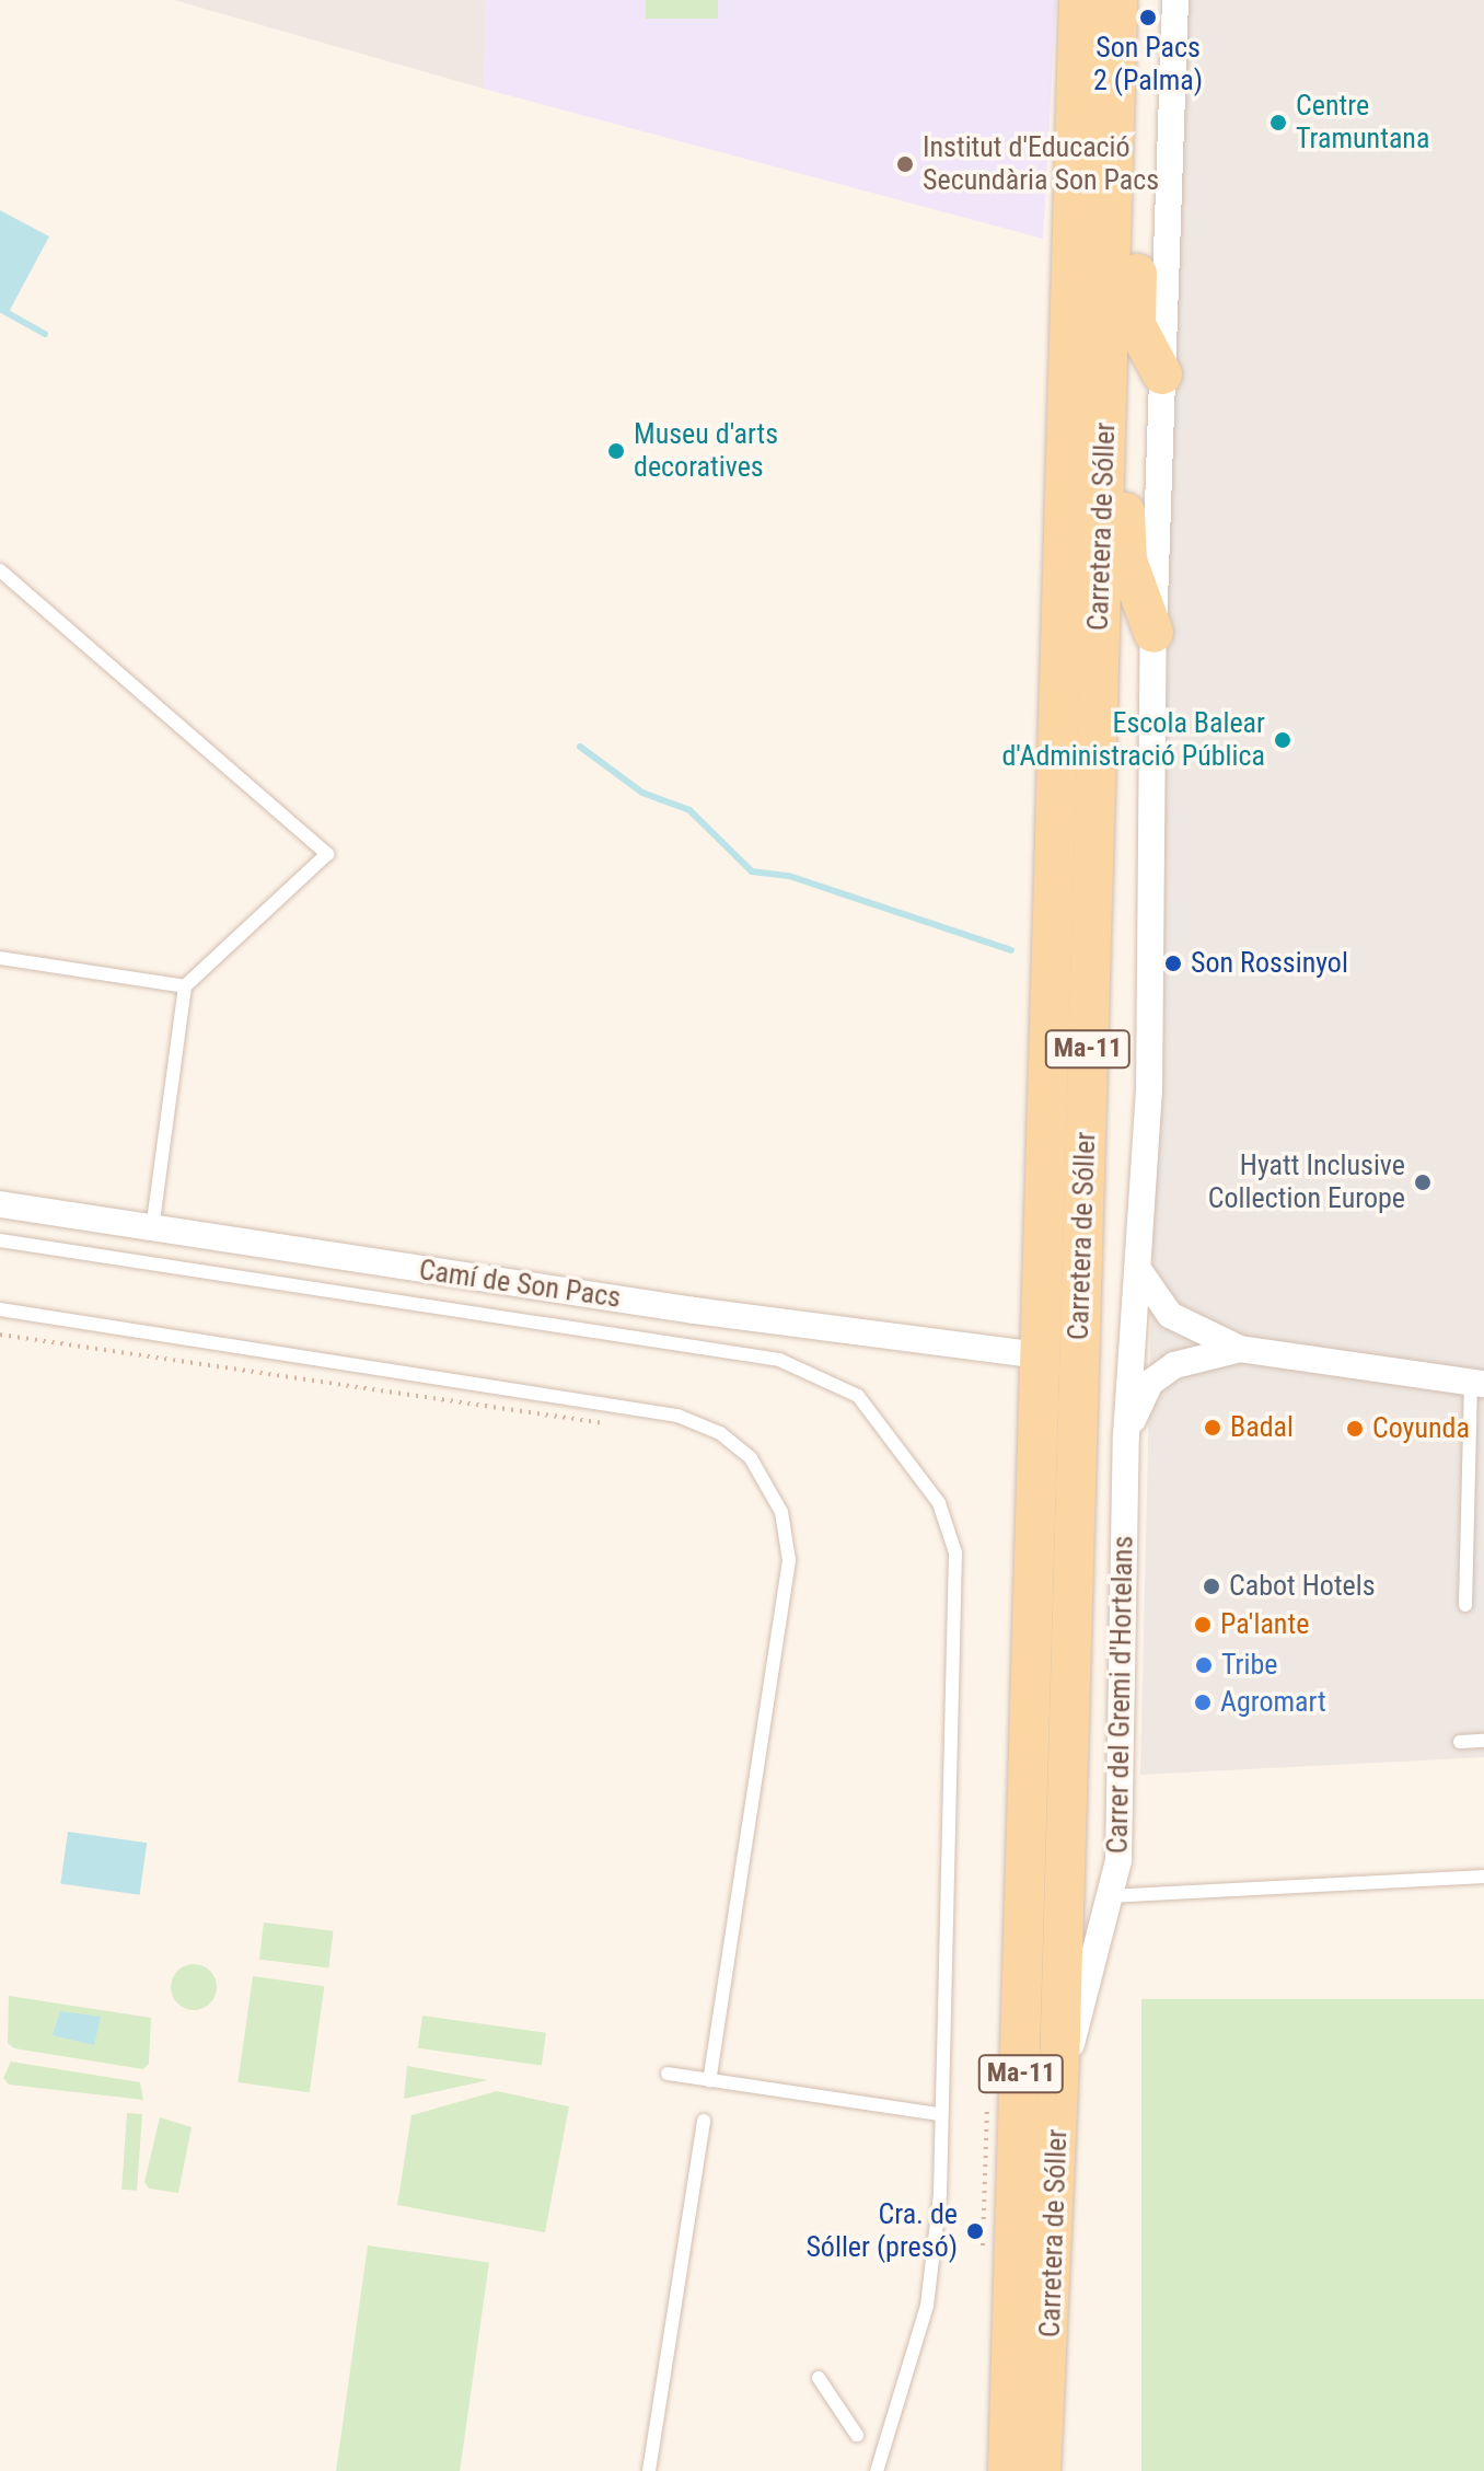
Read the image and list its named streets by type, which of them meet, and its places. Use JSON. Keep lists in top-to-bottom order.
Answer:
{
  "streets": {
    "main road": ["Carretera de Sóller", "Ma-11"],
    "street": ["Camí de Son Pacs", "Carrer del Gremi d'Hortelans"]
  },
  "crossings": [
    ["Carretera de Sóller", "Camí de Son Pacs"],
    ["Carretera de Sóller", "Carrer del Gremi d'Hortelans"]
  ],
  "places": [
    "Son Pacs 2 (Palma)",
    "Centre Tramuntana",
    "Institut d'Educació Secundària Son Pacs",
    "Museu d'arts decoratives",
    "Escola Balear d'Administració Pública",
    "Son Rossinyol",
    "Hyatt Inclusive Collection Europe",
    "Badal",
    "Coyunda",
    "Cabot Hotels",
    "Pa'lante",
    "Tribe",
    "Agromart",
    "Cra. de Sóller (presó)"
  ]
}
